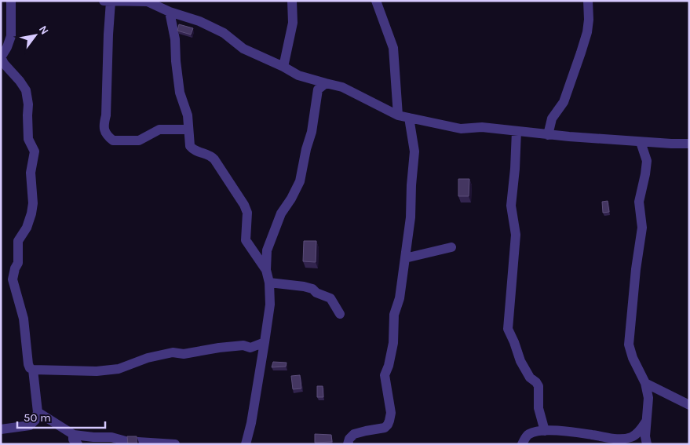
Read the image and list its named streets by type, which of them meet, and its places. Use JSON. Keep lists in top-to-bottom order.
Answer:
{
  "scale_bar": "50 m",
  "north": "top right"
}
